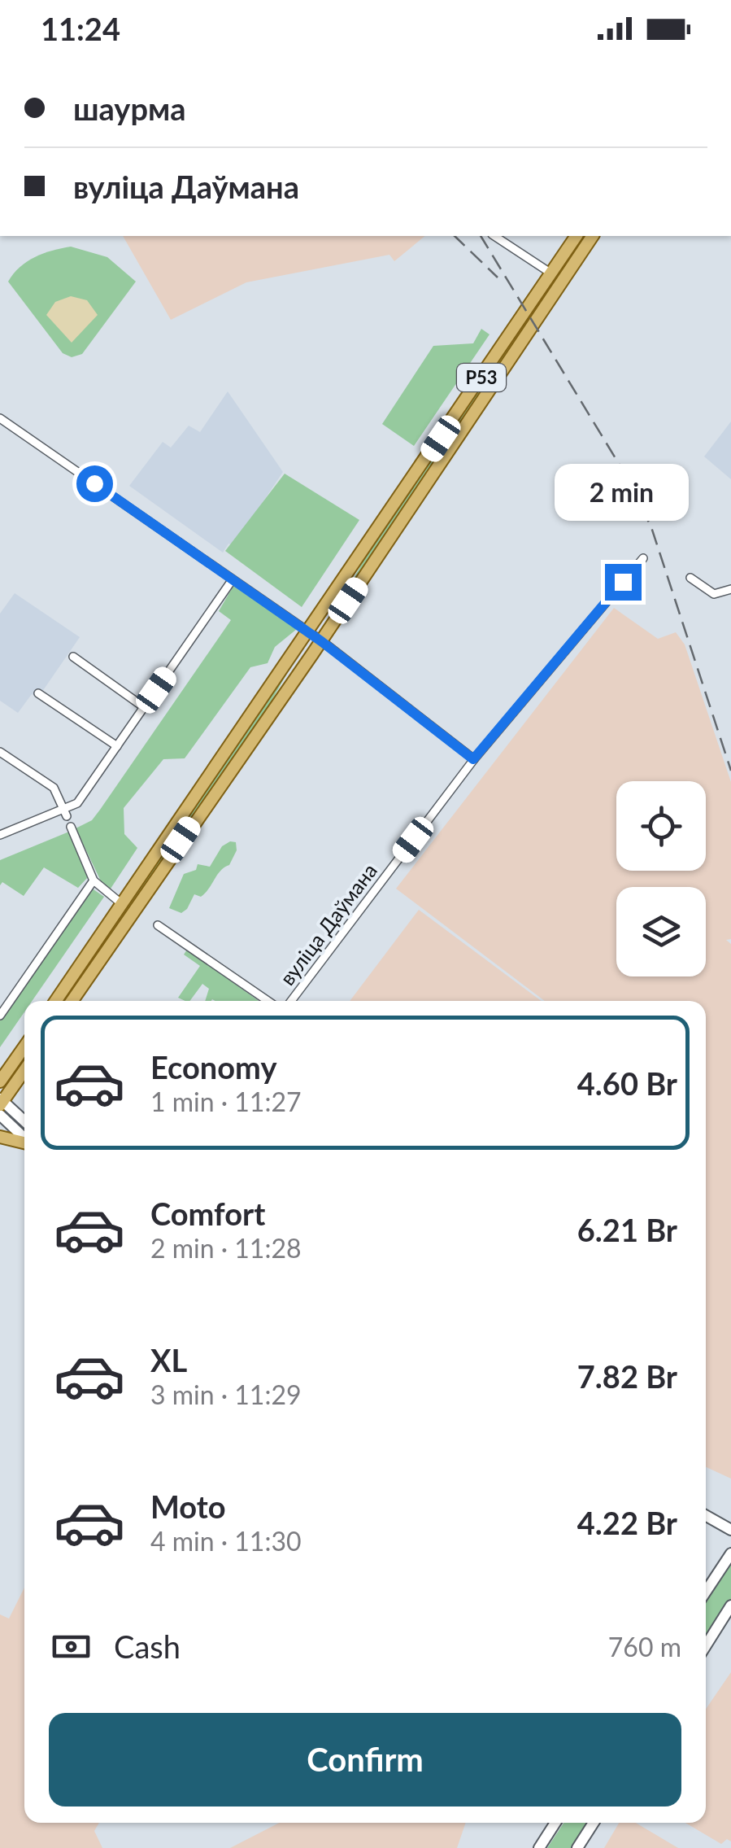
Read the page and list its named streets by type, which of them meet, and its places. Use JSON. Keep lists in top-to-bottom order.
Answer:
{
  "streets": {
    "main road": ["Р53"],
    "street": ["вуліца Даўмана"]
  },
  "page": {
    "status": "11:24",
    "banner": ["шаурма", "вуліца Даўмана"],
    "bubble": "2 min",
    "list": [
      {
        "name": "Economy",
        "note": "1 min · 11:27",
        "value": "4.60 Br"
      },
      {
        "name": "Comfort",
        "note": "2 min · 11:28",
        "value": "6.21 Br"
      },
      {
        "name": "XL",
        "note": "3 min · 11:29",
        "value": "7.82 Br"
      },
      {
        "name": "Moto",
        "note": "4 min · 11:30",
        "value": "4.22 Br"
      }
    ],
    "pay": ["Cash", "760 m"],
    "buttons": "Confirm"
  }
}
